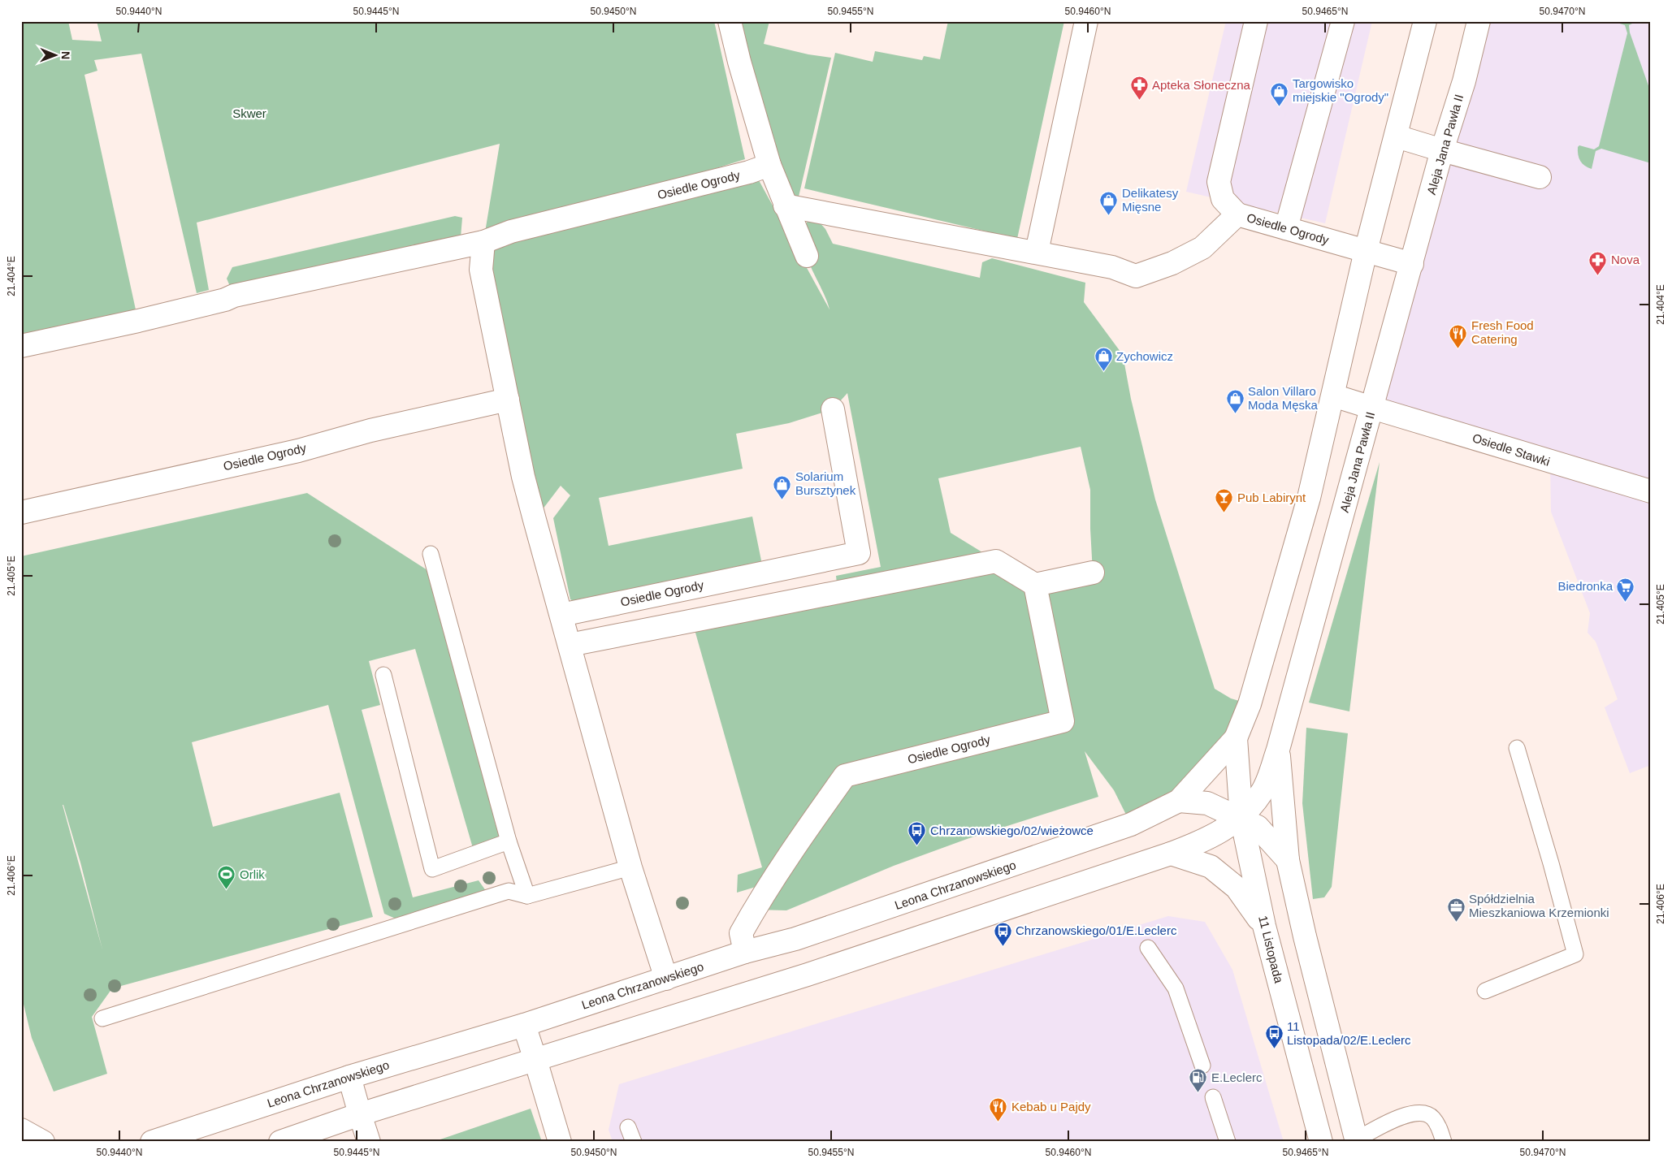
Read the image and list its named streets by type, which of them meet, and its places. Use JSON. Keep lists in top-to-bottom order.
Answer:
{
  "streets": {
    "street": [
      "Aleja Jana Pawła II",
      "Osiedle Ogrody",
      "Osiedle Stawki",
      "Leona Chrzanowskiego",
      "11 Listopada"
    ]
  },
  "crossings": [
    ["Aleja Jana Pawła II", "Osiedle Ogrody"],
    ["Aleja Jana Pawła II", "Osiedle Stawki"],
    ["Aleja Jana Pawła II", "11 Listopada"],
    ["Osiedle Ogrody", "Leona Chrzanowskiego"]
  ],
  "parks": ["Skwer"],
  "places": {
    "pharmacy": ["Apteka Słoneczna", "Nova"],
    "shop": [
      "Targowisko miejskie \"Ogrody\"",
      "Delikatesy Mięsne",
      "Zychowicz",
      "Salon Villaro Moda Męska",
      "Solarium Bursztynek"
    ],
    "restaurant": ["Fresh Food Catering", "Kebab u Pajdy"],
    "bar": ["Pub Labirynt"],
    "supermarket": ["Biedronka"],
    "bus stop": ["Chrzanowskiego/02/wieżowce", "Chrzanowskiego/01/E.Leclerc", "11 Listopada/02/E.Leclerc"],
    "sports": ["Orlik"],
    "office": ["Spółdzielnia Mieszkaniowa Krzemionki"],
    "fuel station": ["E.Leclerc"]
  },
  "north": "right",
  "coordinates": [
    "50.9440°N",
    "50.9445°N",
    "50.9450°N",
    "50.9455°N",
    "50.9460°N",
    "50.9465°N",
    "50.9470°N",
    "21.404°E",
    "21.405°E",
    "21.406°E"
  ]
}
